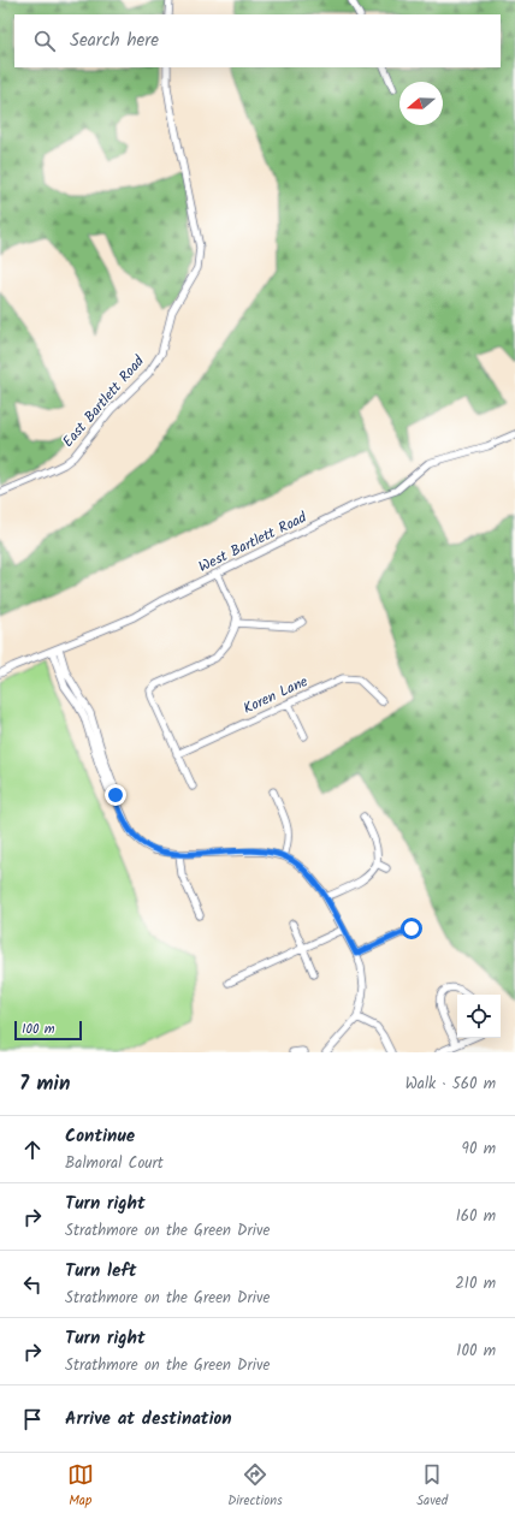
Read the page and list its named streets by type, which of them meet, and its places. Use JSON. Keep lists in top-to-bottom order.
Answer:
{
  "streets": {
    "street": ["East Bartlett Road", "West Bartlett Road", "Koren Lane"]
  },
  "scale_bar": "100 m",
  "north": "left",
  "page": {
    "search": "Search here",
    "scale": "100 m",
    "heading": ["7 min", "Walk · 560 m"],
    "list": [
      ["Continue", "Balmoral Court", "90 m"],
      ["Turn right", "Strathmore on the Green Drive", "160 m"],
      ["Turn left", "Strathmore on the Green Drive", "210 m"],
      ["Turn right", "Strathmore on the Green Drive", "100 m"],
      "Arrive at destination"
    ],
    "nav": ["Map", "Directions", "Saved"]
  }
}
